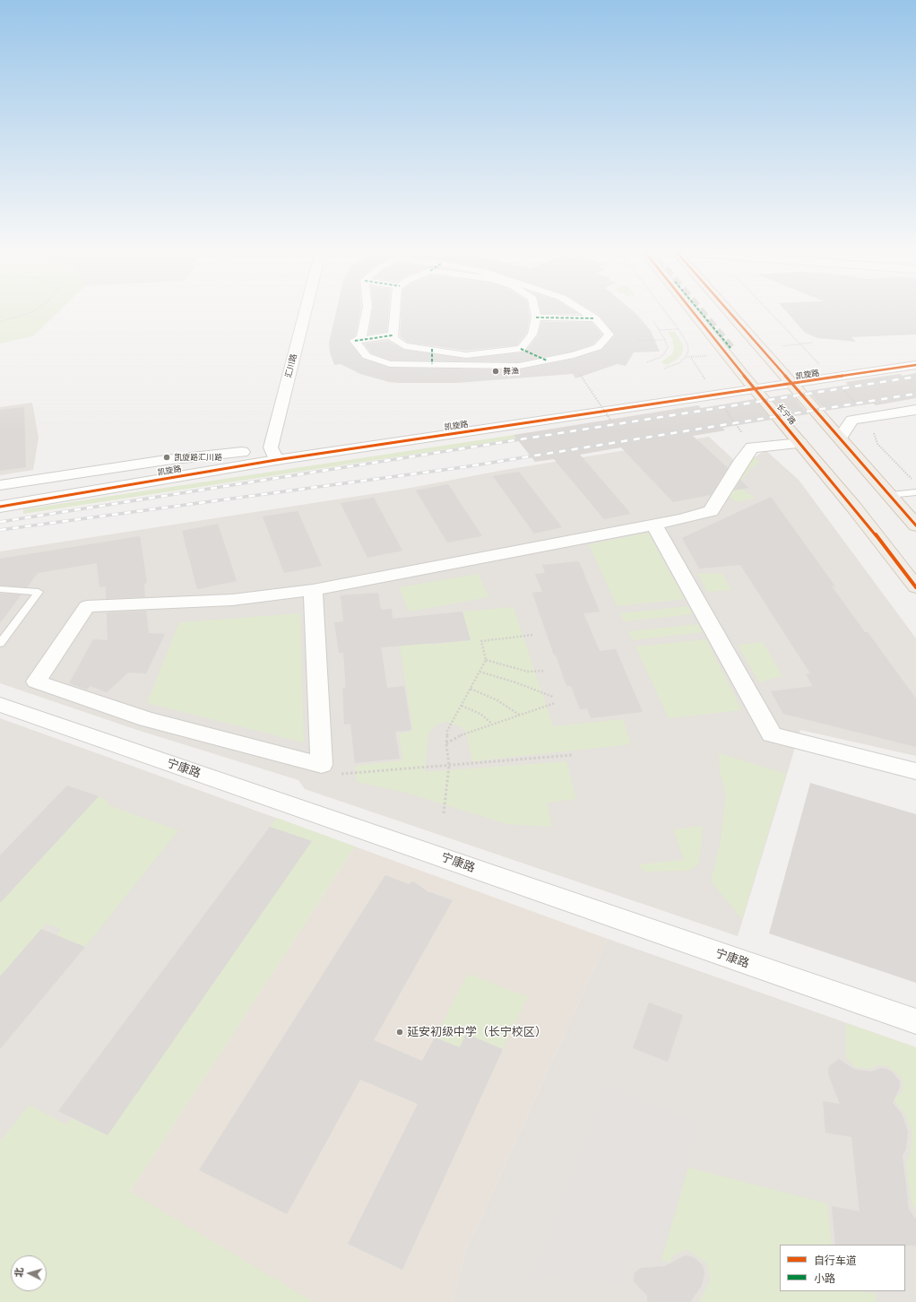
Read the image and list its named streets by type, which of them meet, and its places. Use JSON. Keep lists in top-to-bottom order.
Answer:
{
  "streets": {
    "main road": ["长宁路"],
    "street": ["汇川路", "凯旋路", "宁康路"]
  },
  "crossings": [
    ["汇川路", "凯旋路"],
    ["凯旋路", "长宁路"]
  ],
  "places": ["舞渔", "凯旋路汇川路", "延安初级中学（长宁校区）"],
  "legend": ["自行车道", "小路"],
  "north": "left"
}
